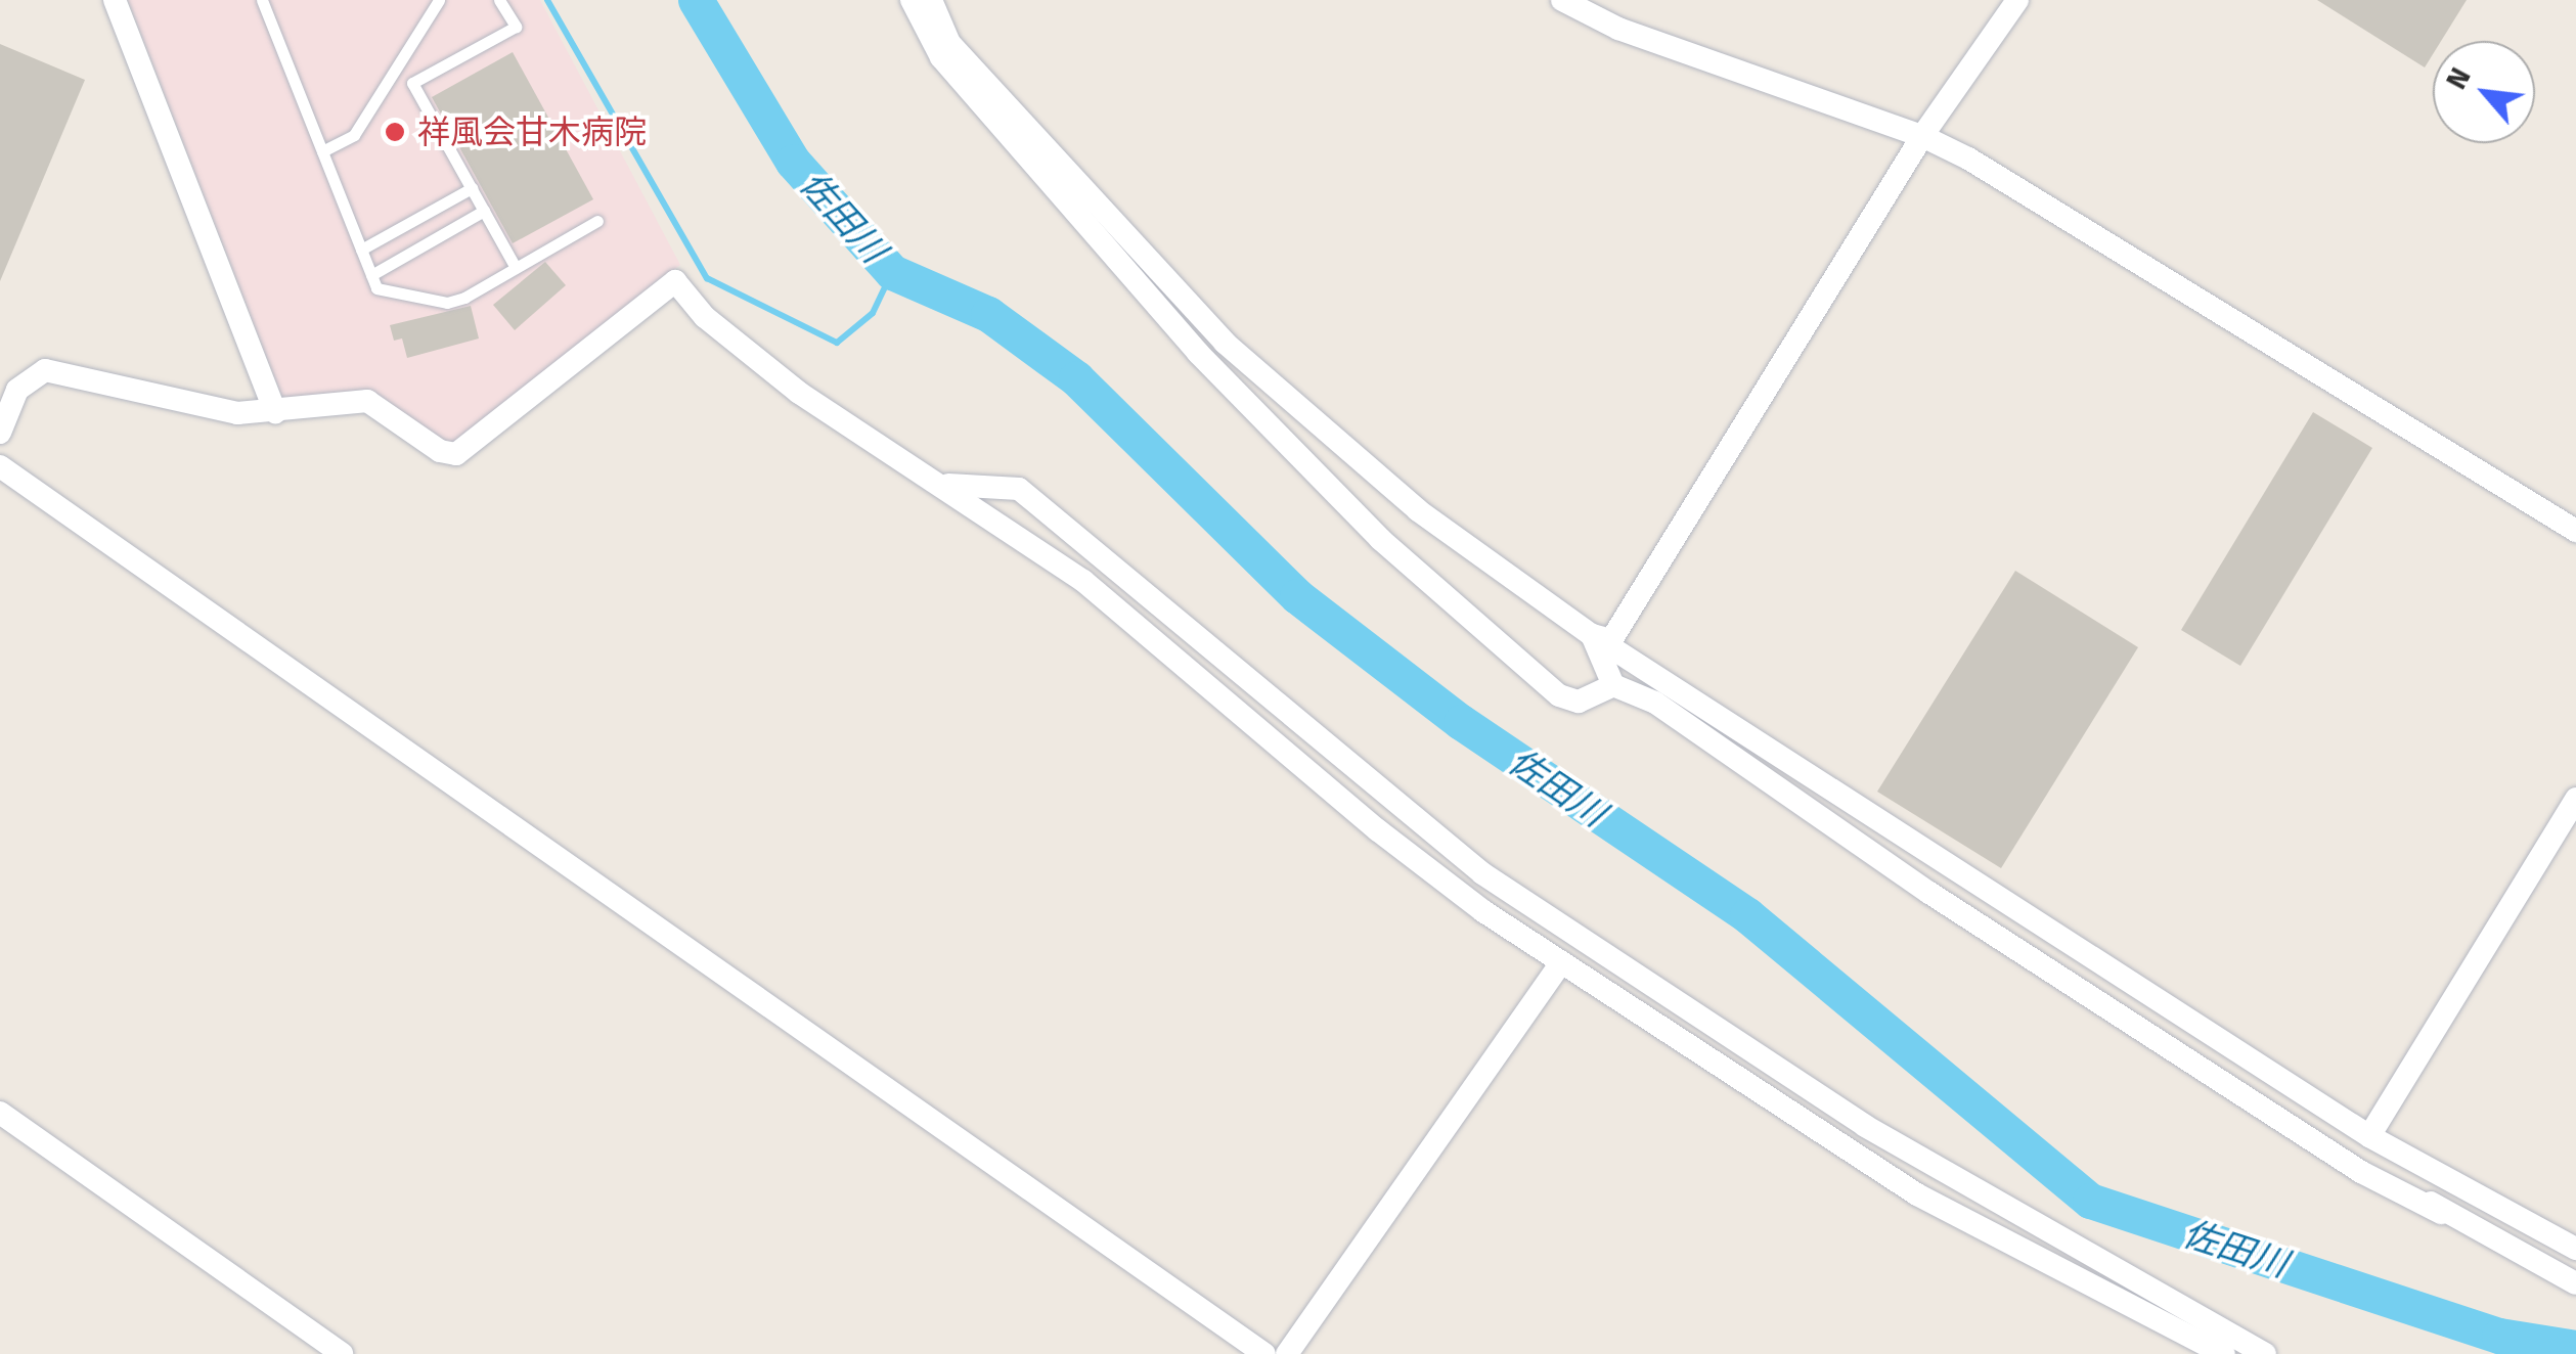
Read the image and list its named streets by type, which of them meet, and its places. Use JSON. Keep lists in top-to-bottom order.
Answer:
{
  "water": ["佐田川"],
  "places": ["祥風会甘木病院"],
  "north": "top left"
}
